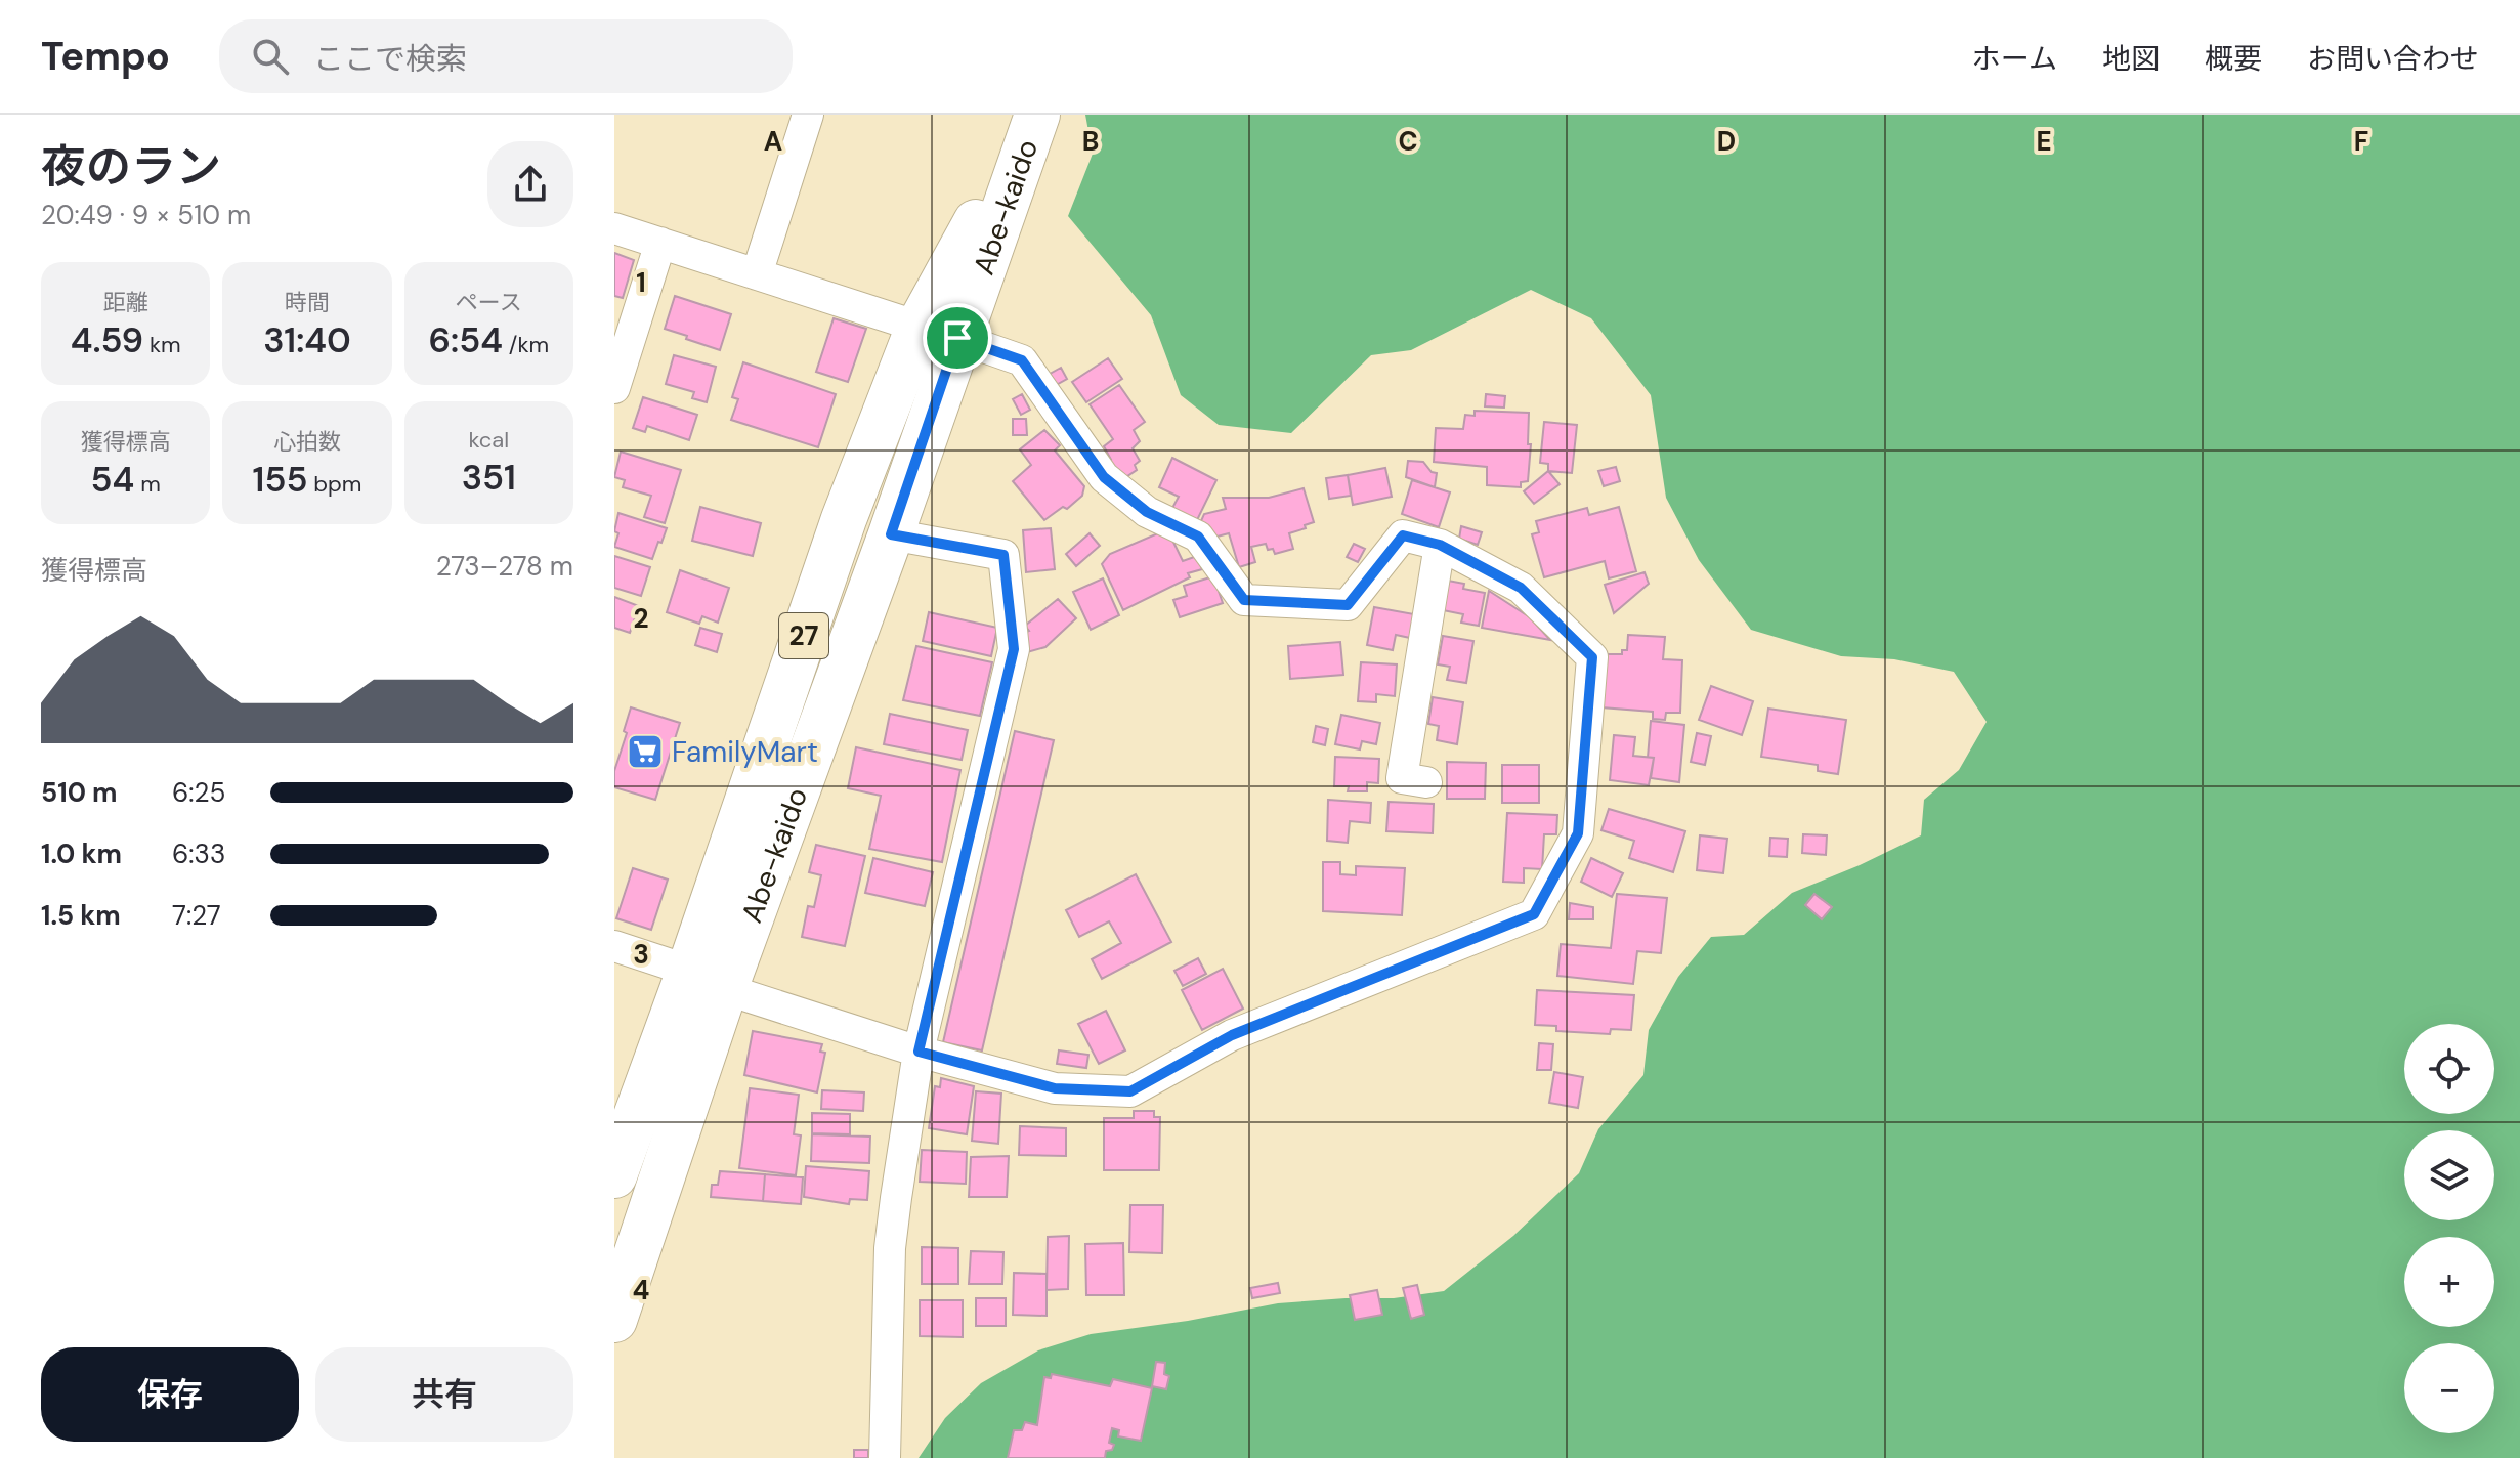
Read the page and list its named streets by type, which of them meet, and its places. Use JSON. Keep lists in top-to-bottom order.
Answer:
{
  "streets": {
    "main road": ["Abe-kaido", "27"]
  },
  "places": {
    "supermarket": ["FamilyMart"]
  },
  "page": {
    "header": "Tempo",
    "search": "ここで検索",
    "nav": [
      "ホーム",
      "地図",
      "概要",
      "お問い合わせ"
    ],
    "heading": ["夜のラン", "20:49 · 9 × 510 m"],
    "stats": [
      ["距離", "4.59 km"],
      ["時間", "31:40"],
      ["ペース", "6:54 /km"],
      ["獲得標高", "54 m"],
      ["心拍数", "155 bpm"],
      ["kcal", "351"]
    ],
    "chart": ["獲得標高", "273–278 m"],
    "list": [
      {
        "name": "510 m",
        "note": "6:25"
      },
      {
        "name": "1.0 km",
        "note": "6:33"
      },
      {
        "name": "1.5 km",
        "note": "7:27"
      }
    ],
    "map_buttons": ["+", "−"],
    "buttons": ["保存", "共有"]
  },
  "grid": {
    "columns": [
      "A",
      "B",
      "C",
      "D",
      "E",
      "F"
    ],
    "rows": [
      "1",
      "2",
      "3",
      "4"
    ]
  }
}
